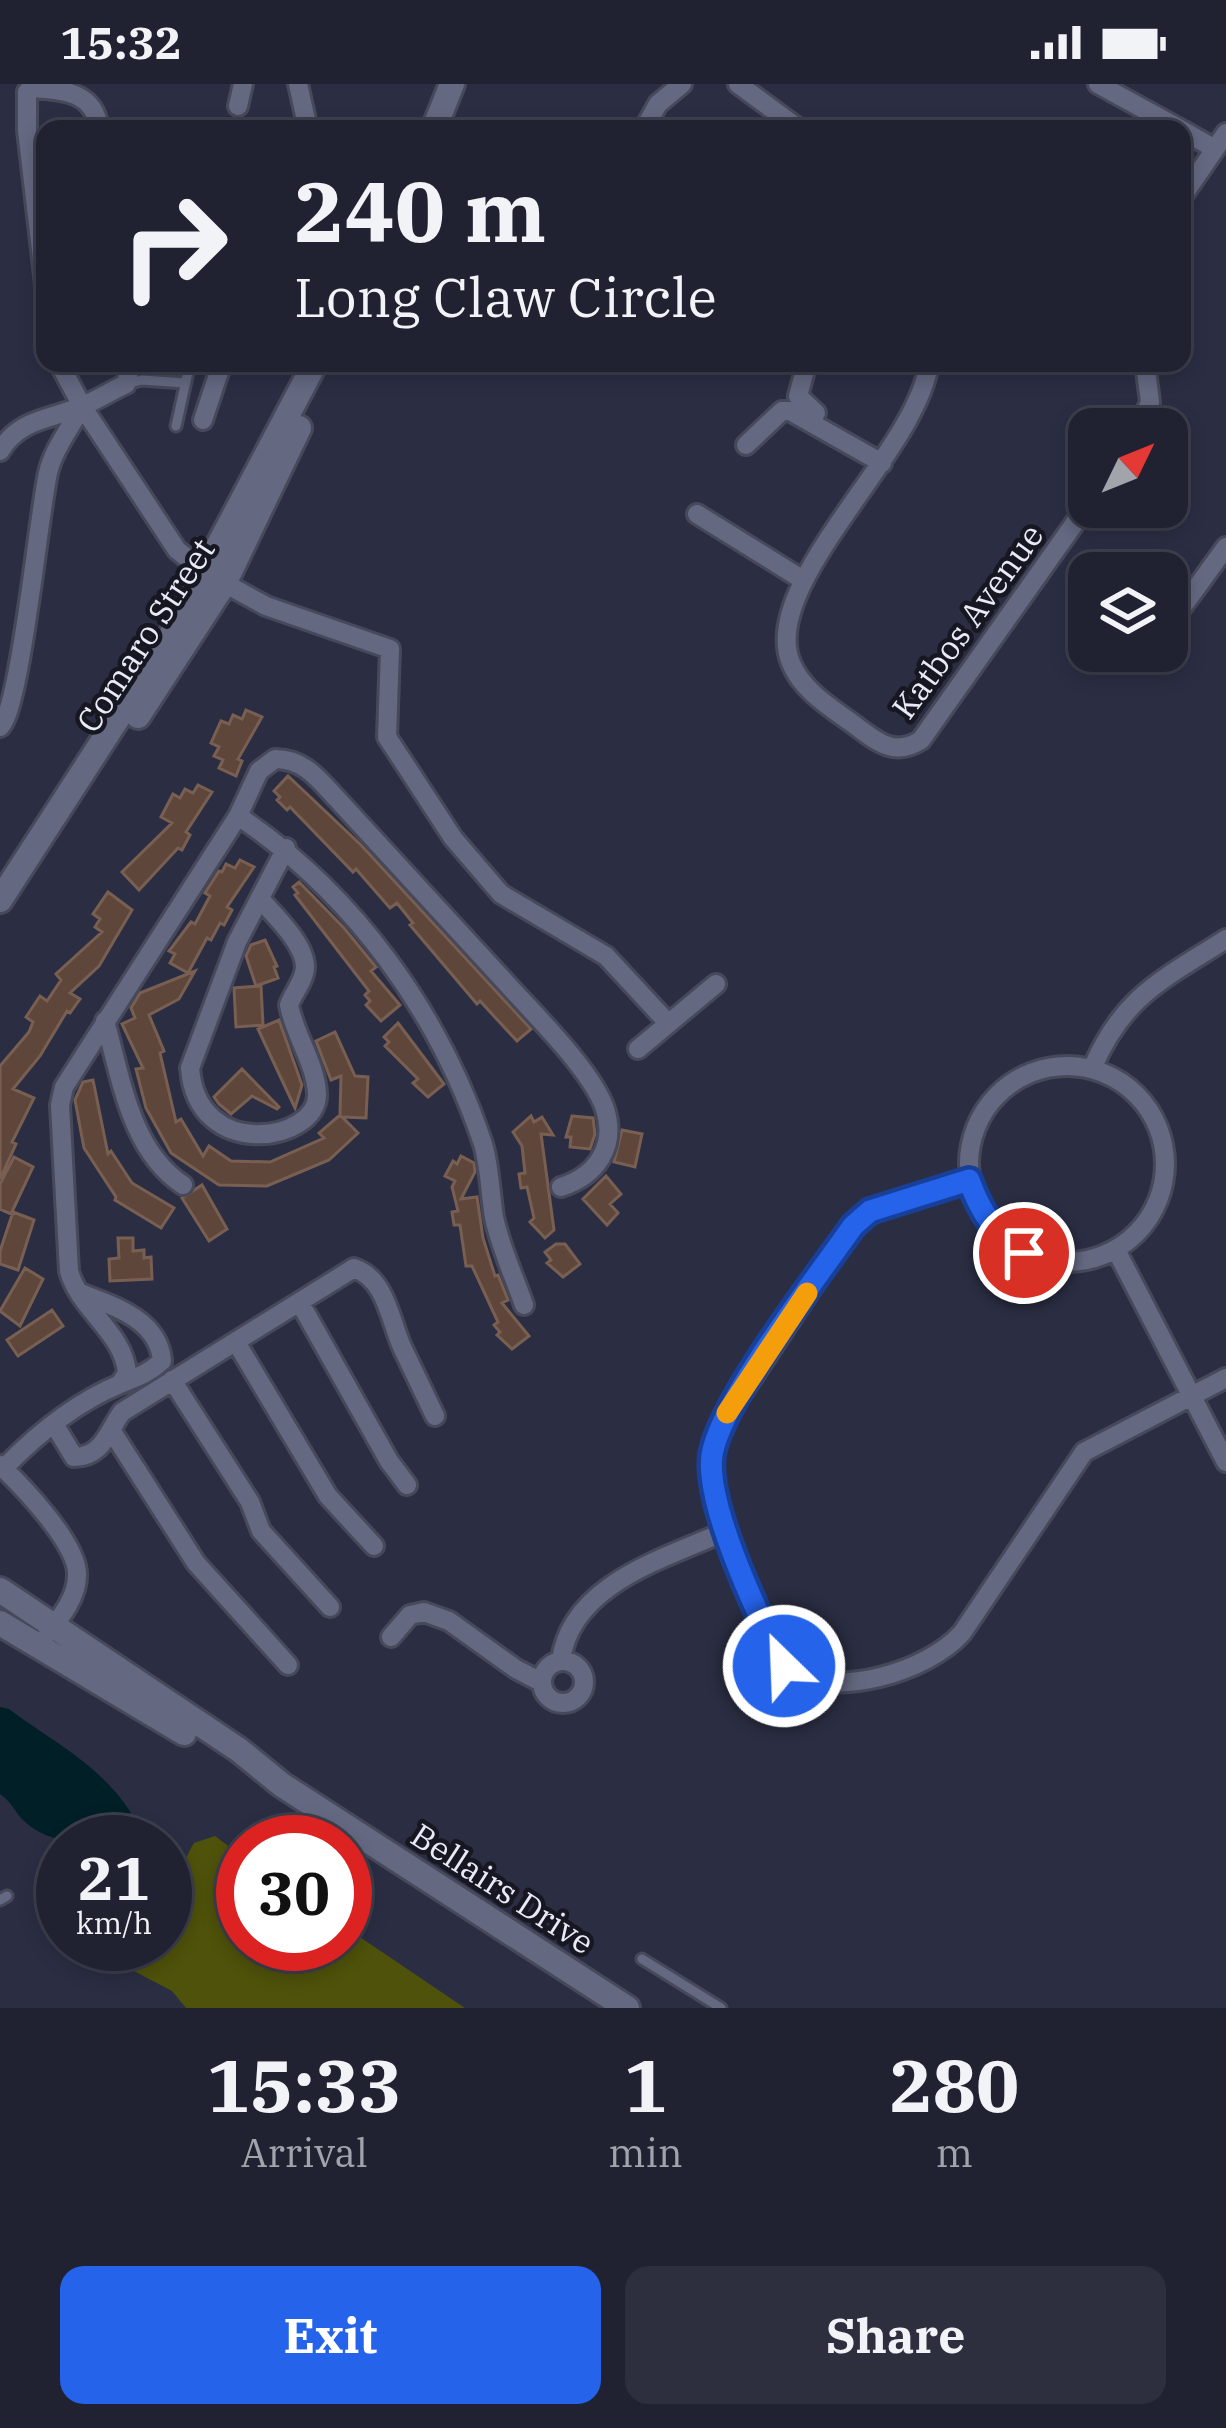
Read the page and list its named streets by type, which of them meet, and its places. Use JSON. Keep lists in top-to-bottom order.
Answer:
{
  "streets": {
    "street": ["Katbos Avenue", "Comaro Street", "Bellairs Drive"]
  },
  "north": "top right",
  "page": {
    "status": "15:32",
    "turn": ["240 m", "Long Claw Circle"],
    "speed": "21 km/h",
    "limit": "30",
    "eta": [
      "15:33",
      "Arrival",
      "1",
      "min",
      "280",
      "m"
    ],
    "buttons": ["Exit", "Share"]
  }
}
